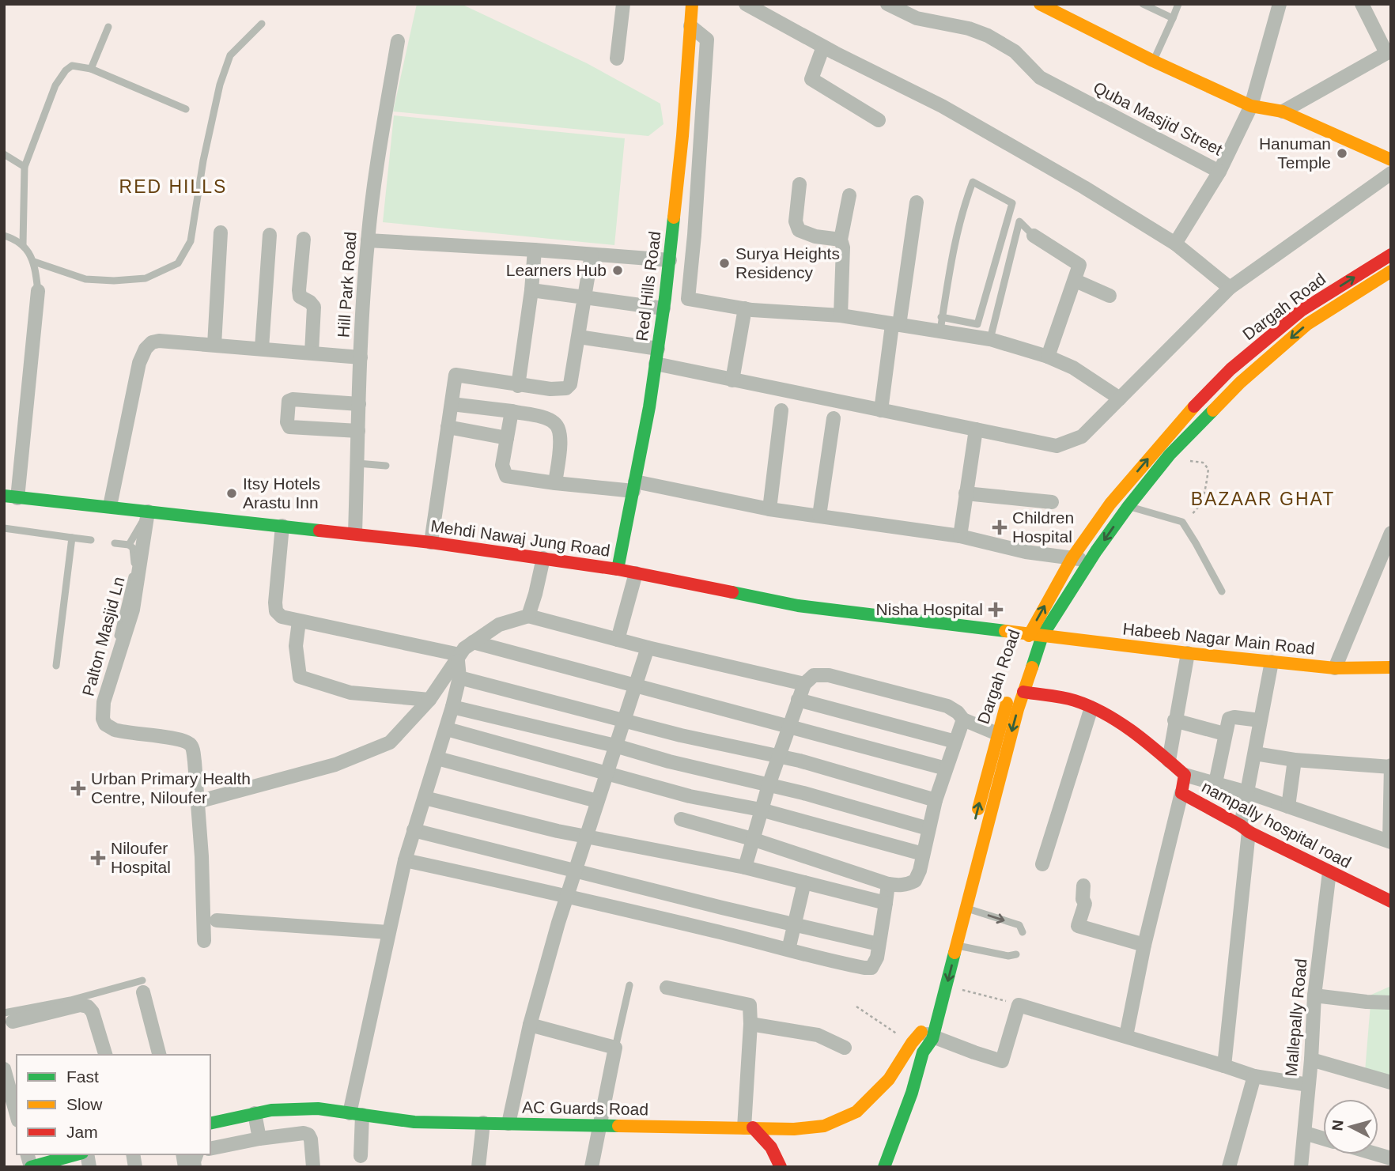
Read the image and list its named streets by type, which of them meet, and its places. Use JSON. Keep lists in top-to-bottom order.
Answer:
{
  "streets": {
    "main road": [
      "Red Hills Road",
      "Dargah Road",
      "Mehdi Nawaj Jung Road",
      "Habeeb Nagar Main Road",
      "nampally hospital road",
      "AC Guards Road"
    ],
    "street": [
      "Quba Masjid Street",
      "Hill Park Road",
      "Palton Masjid Ln",
      "Mallepally Road"
    ]
  },
  "crossings": [
    ["Hill Park Road", "Mehdi Nawaj Jung Road"],
    ["Red Hills Road", "Mehdi Nawaj Jung Road"],
    ["Dargah Road", "Mehdi Nawaj Jung Road"],
    ["Dargah Road", "Habeeb Nagar Main Road"],
    ["Dargah Road", "nampally hospital road"],
    ["Dargah Road", "AC Guards Road"],
    ["Mehdi Nawaj Jung Road", "Palton Masjid Ln"],
    ["Mehdi Nawaj Jung Road", "Habeeb Nagar Main Road"],
    ["nampally hospital road", "Mallepally Road"]
  ],
  "districts": ["RED HILLS", "BAZAAR GHAT"],
  "places": {
    "other": [
      "Hanuman Temple",
      "Surya Heights Residency",
      "Learners Hub",
      "Itsy Hotels Arastu Inn"
    ],
    "health": [
      "Children Hospital",
      "Nisha Hospital",
      "Urban Primary Health Centre, Niloufer",
      "Niloufer Hospital"
    ]
  },
  "legend": ["Fast", "Slow", "Jam"],
  "north": "left"
}
